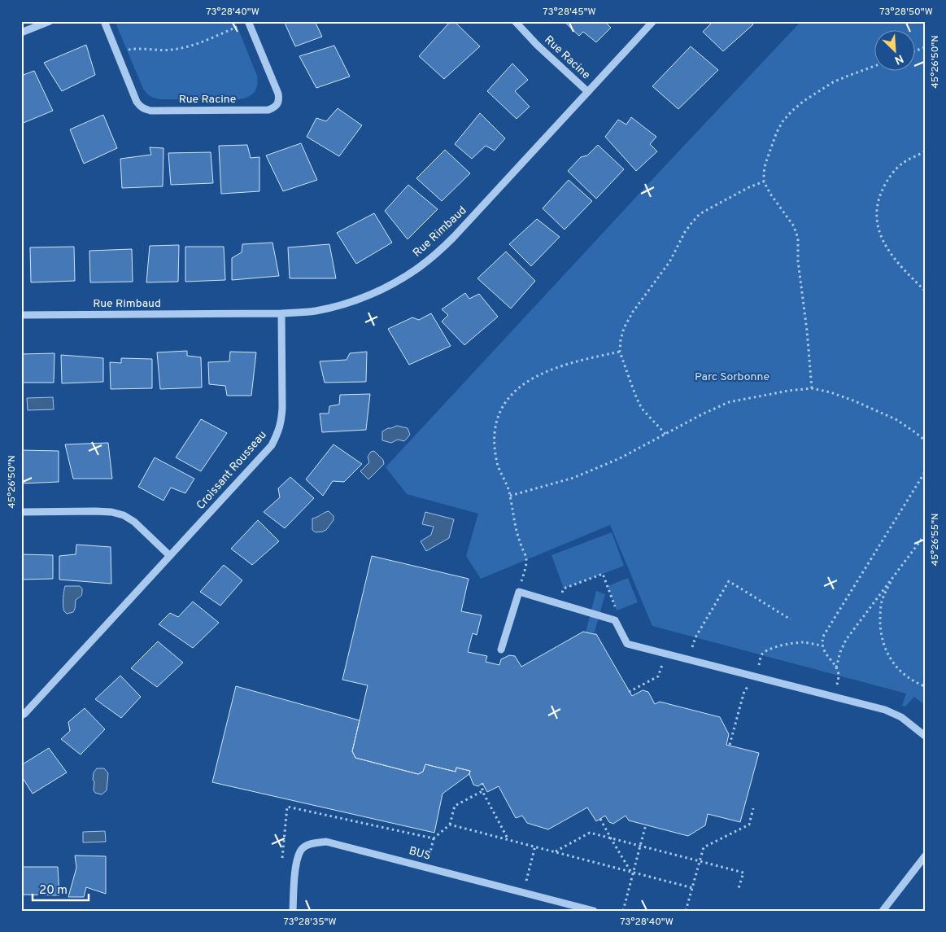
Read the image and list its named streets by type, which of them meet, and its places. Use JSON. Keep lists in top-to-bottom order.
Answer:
{
  "streets": {
    "street": [
      "Rue Racine",
      "Rue Rimbaud",
      "Croissant Rousseau",
      "BUS"
    ]
  },
  "crossings": [
    ["Rue Racine", "Rue Rimbaud"],
    ["Rue Rimbaud", "Croissant Rousseau"]
  ],
  "parks": ["Parc Sorbonne"],
  "scale_bar": "20 m",
  "north": "bottom right",
  "coordinates": [
    "73°28'40\"W",
    "73°28'45\"W",
    "73°28'50\"W",
    "45°26'50\"N",
    "45°26'55\"N",
    "73°28'35\"W"
  ]
}
